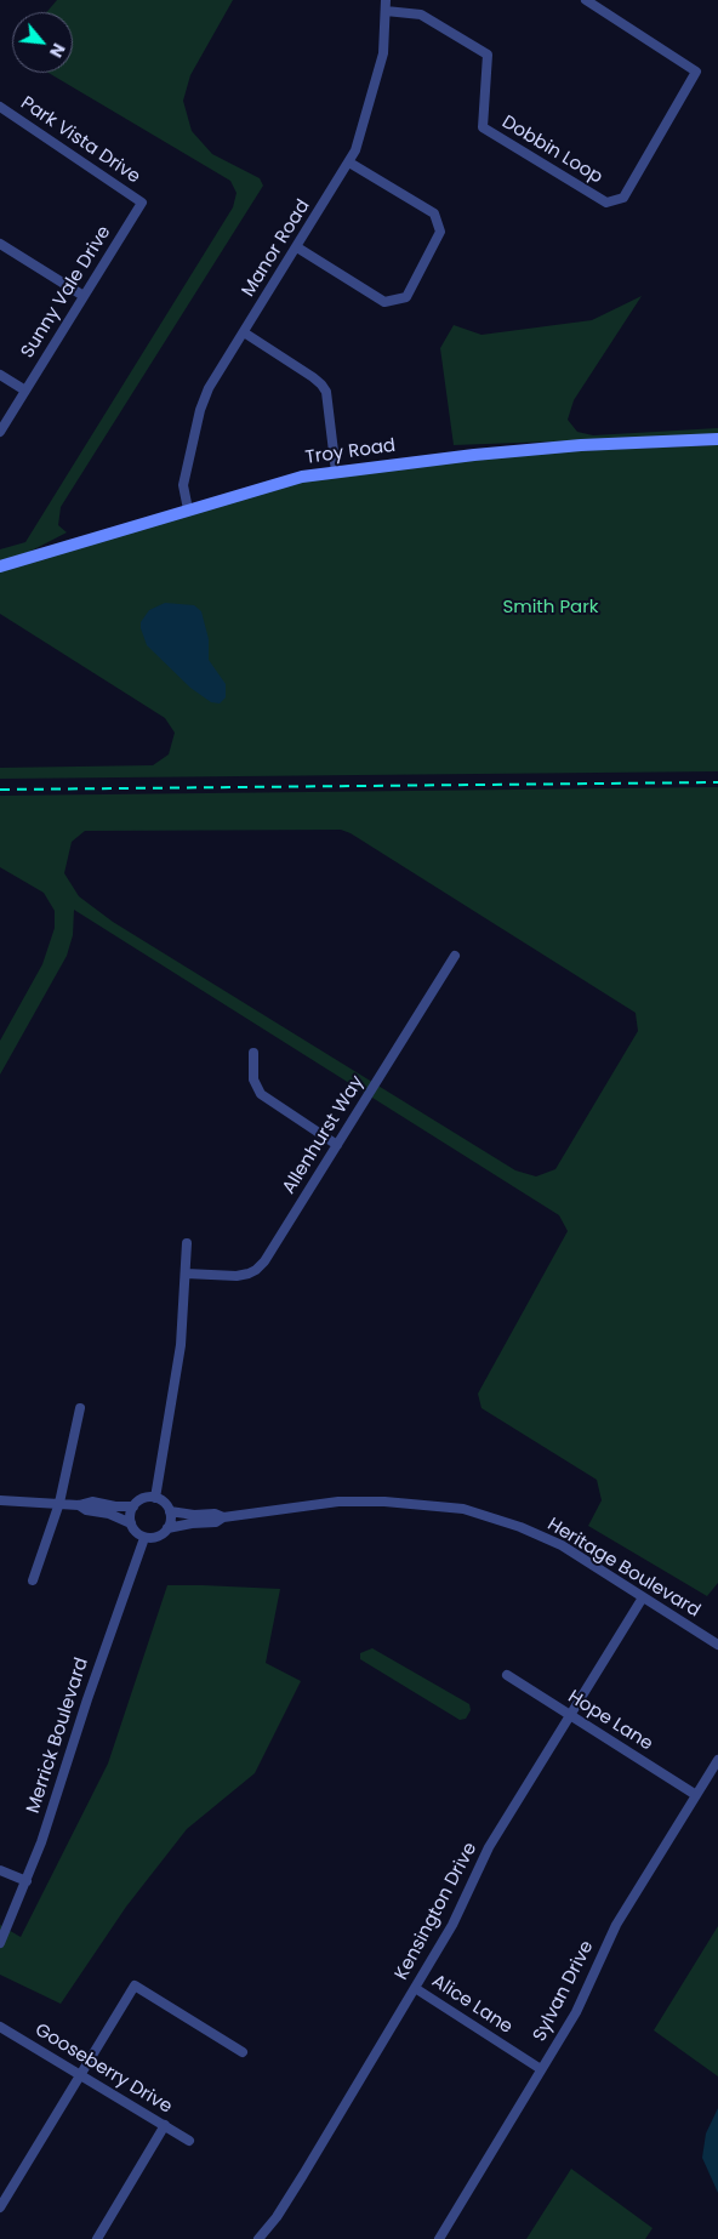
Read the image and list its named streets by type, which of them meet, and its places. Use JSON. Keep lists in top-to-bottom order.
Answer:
{
  "streets": {
    "street": [
      "Park Vista Drive",
      "Dobbin Loop",
      "Manor Road",
      "Sunny Vale Drive",
      "Troy Road",
      "Allenhurst Way",
      "Heritage Boulevard",
      "Hope Lane",
      "Merrick Boulevard",
      "Kensington Drive",
      "Sylvan Drive",
      "Alice Lane",
      "Gooseberry Drive"
    ]
  },
  "crossings": [
    ["Park Vista Drive", "Sunny Vale Drive"],
    ["Dobbin Loop", "Manor Road"],
    ["Manor Road", "Troy Road"],
    ["Heritage Boulevard", "Merrick Boulevard"],
    ["Heritage Boulevard", "Kensington Drive"],
    ["Hope Lane", "Kensington Drive"],
    ["Hope Lane", "Sylvan Drive"],
    ["Kensington Drive", "Alice Lane"],
    ["Sylvan Drive", "Alice Lane"]
  ],
  "parks": ["Smith Park"],
  "north": "bottom right"
}
